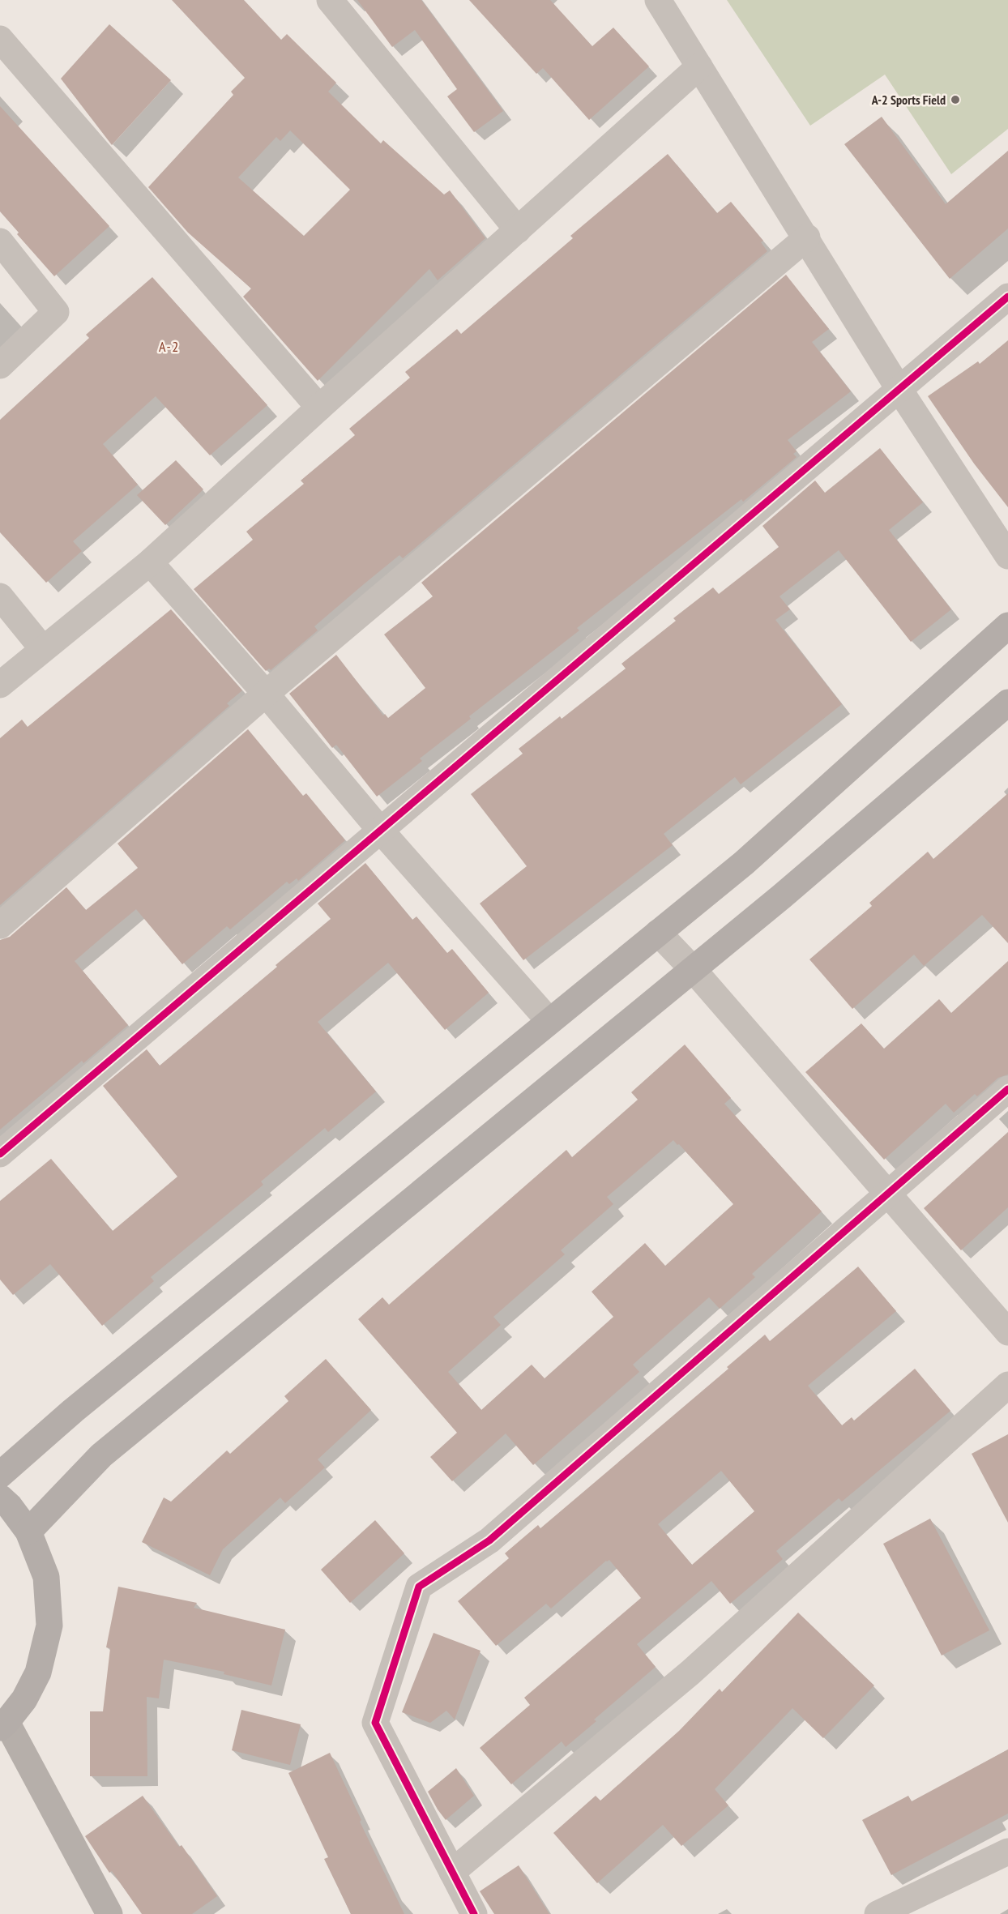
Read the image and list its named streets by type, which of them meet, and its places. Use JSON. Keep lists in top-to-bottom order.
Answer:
{
  "districts": ["A-2"],
  "places": ["A-2 Sports Field"]
}
